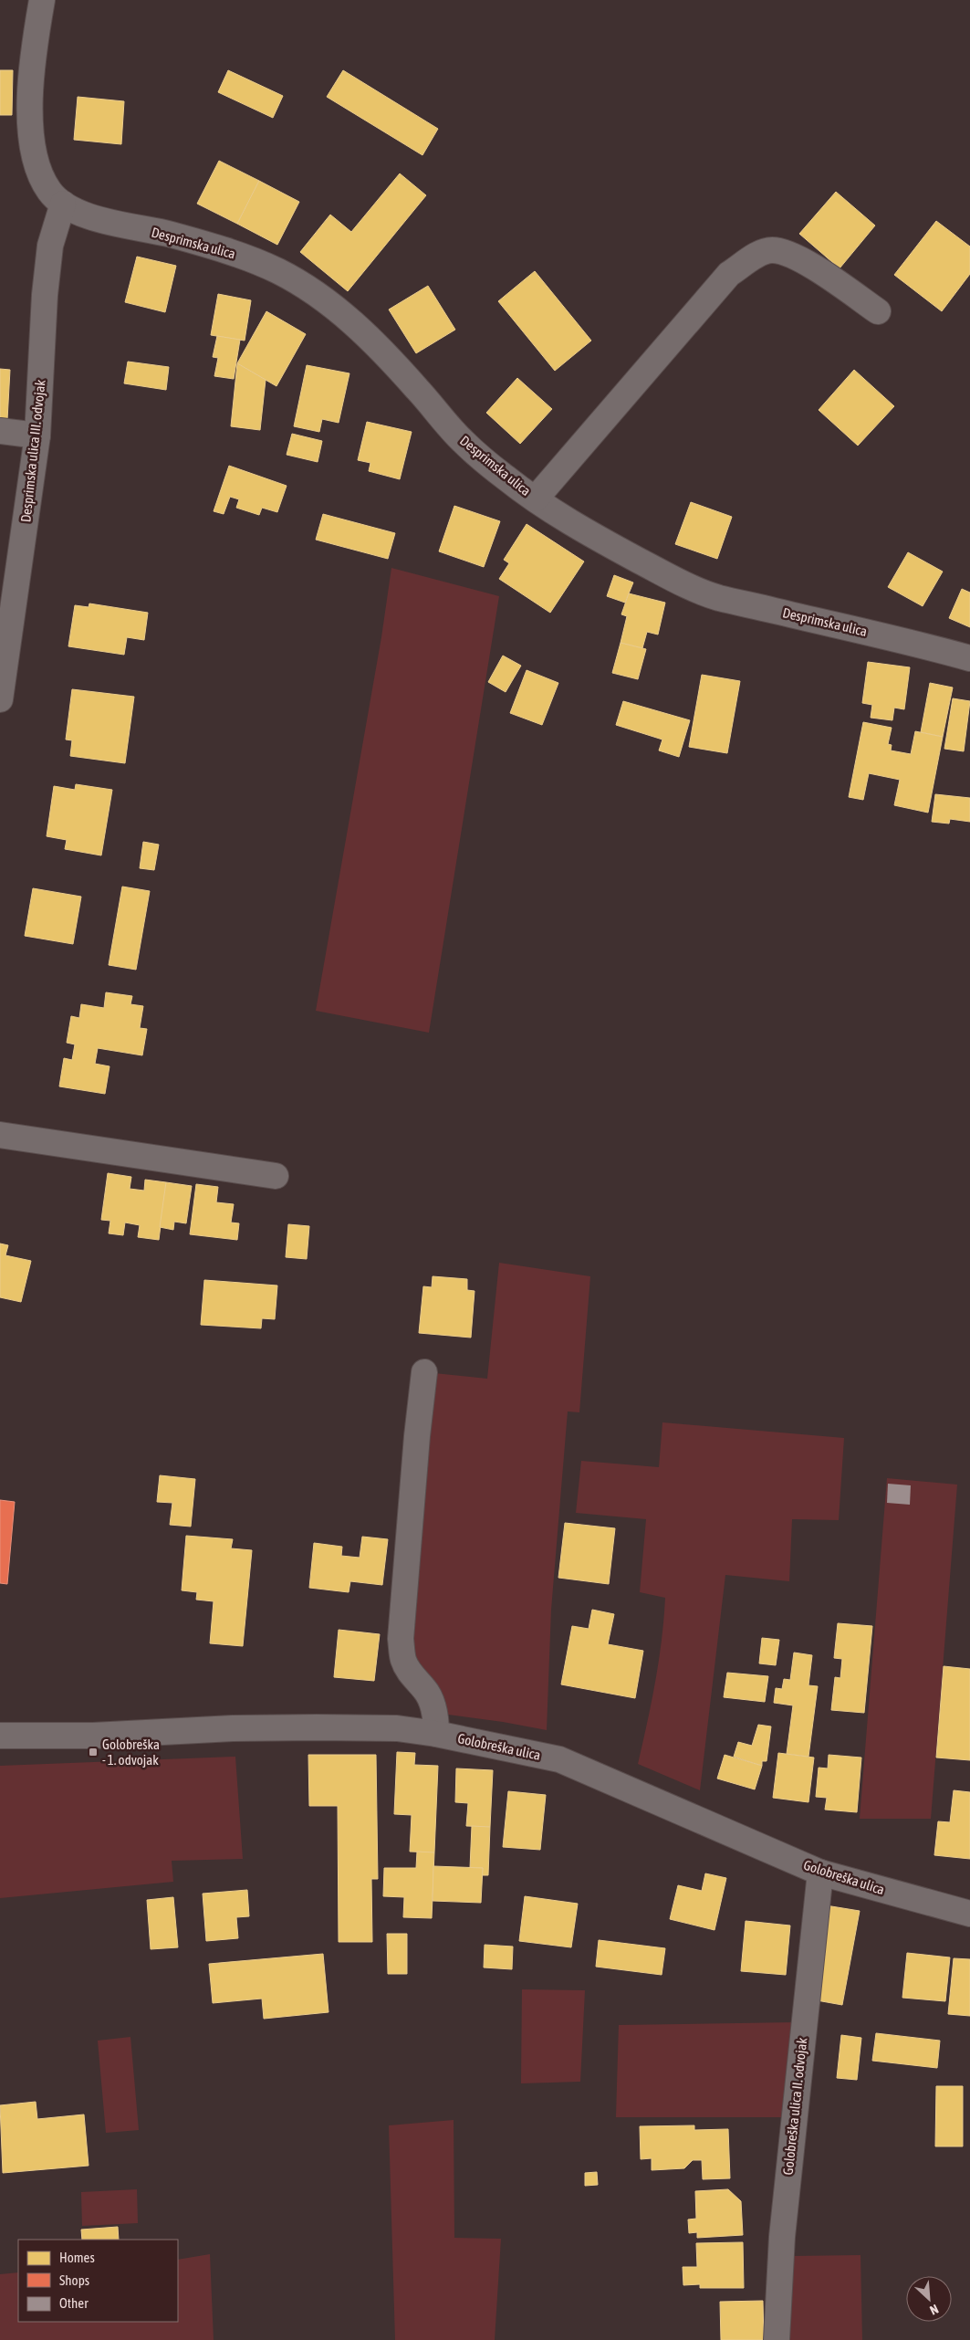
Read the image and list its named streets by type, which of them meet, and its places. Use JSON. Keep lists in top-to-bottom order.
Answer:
{
  "streets": {
    "street": [
      "Desprimska ulica",
      "Desprimska ulica III. odvojak",
      "Golobreška ulica",
      "Golobreška ulica II. odvojak"
    ]
  },
  "crossings": [
    ["Desprimska ulica", "Desprimska ulica III. odvojak"],
    ["Golobreška ulica", "Golobreška ulica II. odvojak"]
  ],
  "places": {
    "transit": ["Golobreška - 1. odvojak"]
  },
  "legend": ["Homes", "Shops", "Other"],
  "north": "bottom right"
}
